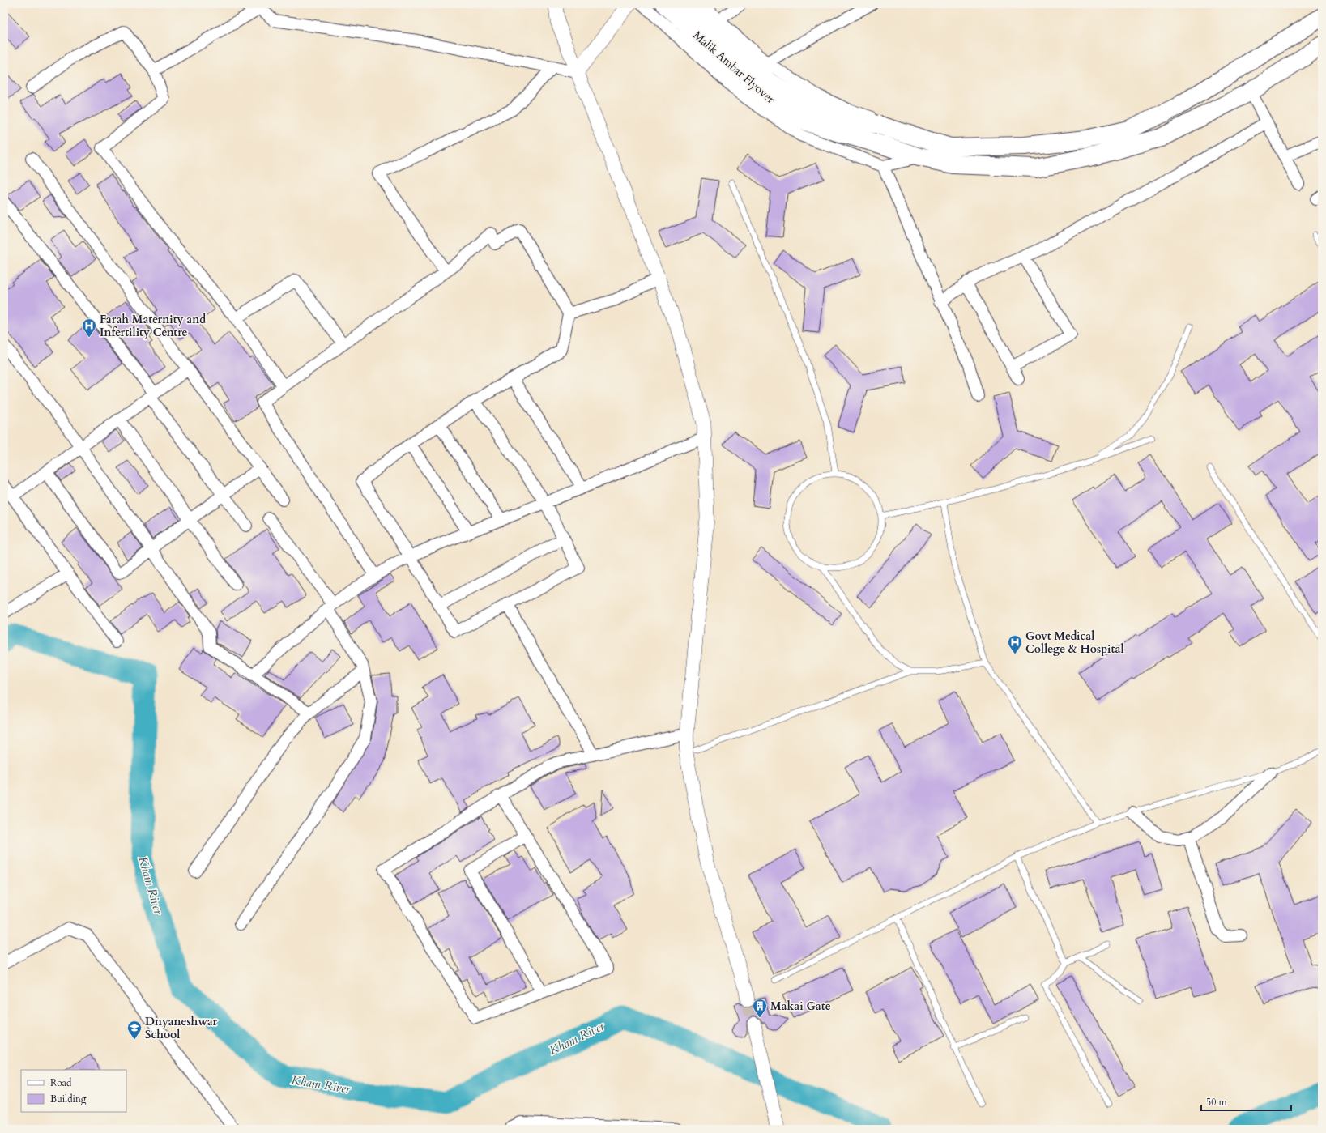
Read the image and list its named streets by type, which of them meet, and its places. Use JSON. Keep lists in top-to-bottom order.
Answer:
{
  "streets": {
    "main road": ["Malik Ambar Flyover"]
  },
  "water": ["Kham River"],
  "places": {
    "hospital": ["Farah Maternity and Infertility Centre", "Govt Medical College & Hospital"],
    "building": ["Makai Gate"],
    "school or university": ["Dnyaneshwar School"]
  },
  "legend": ["Road", "Building"],
  "scale_bar": "50 m"
}
